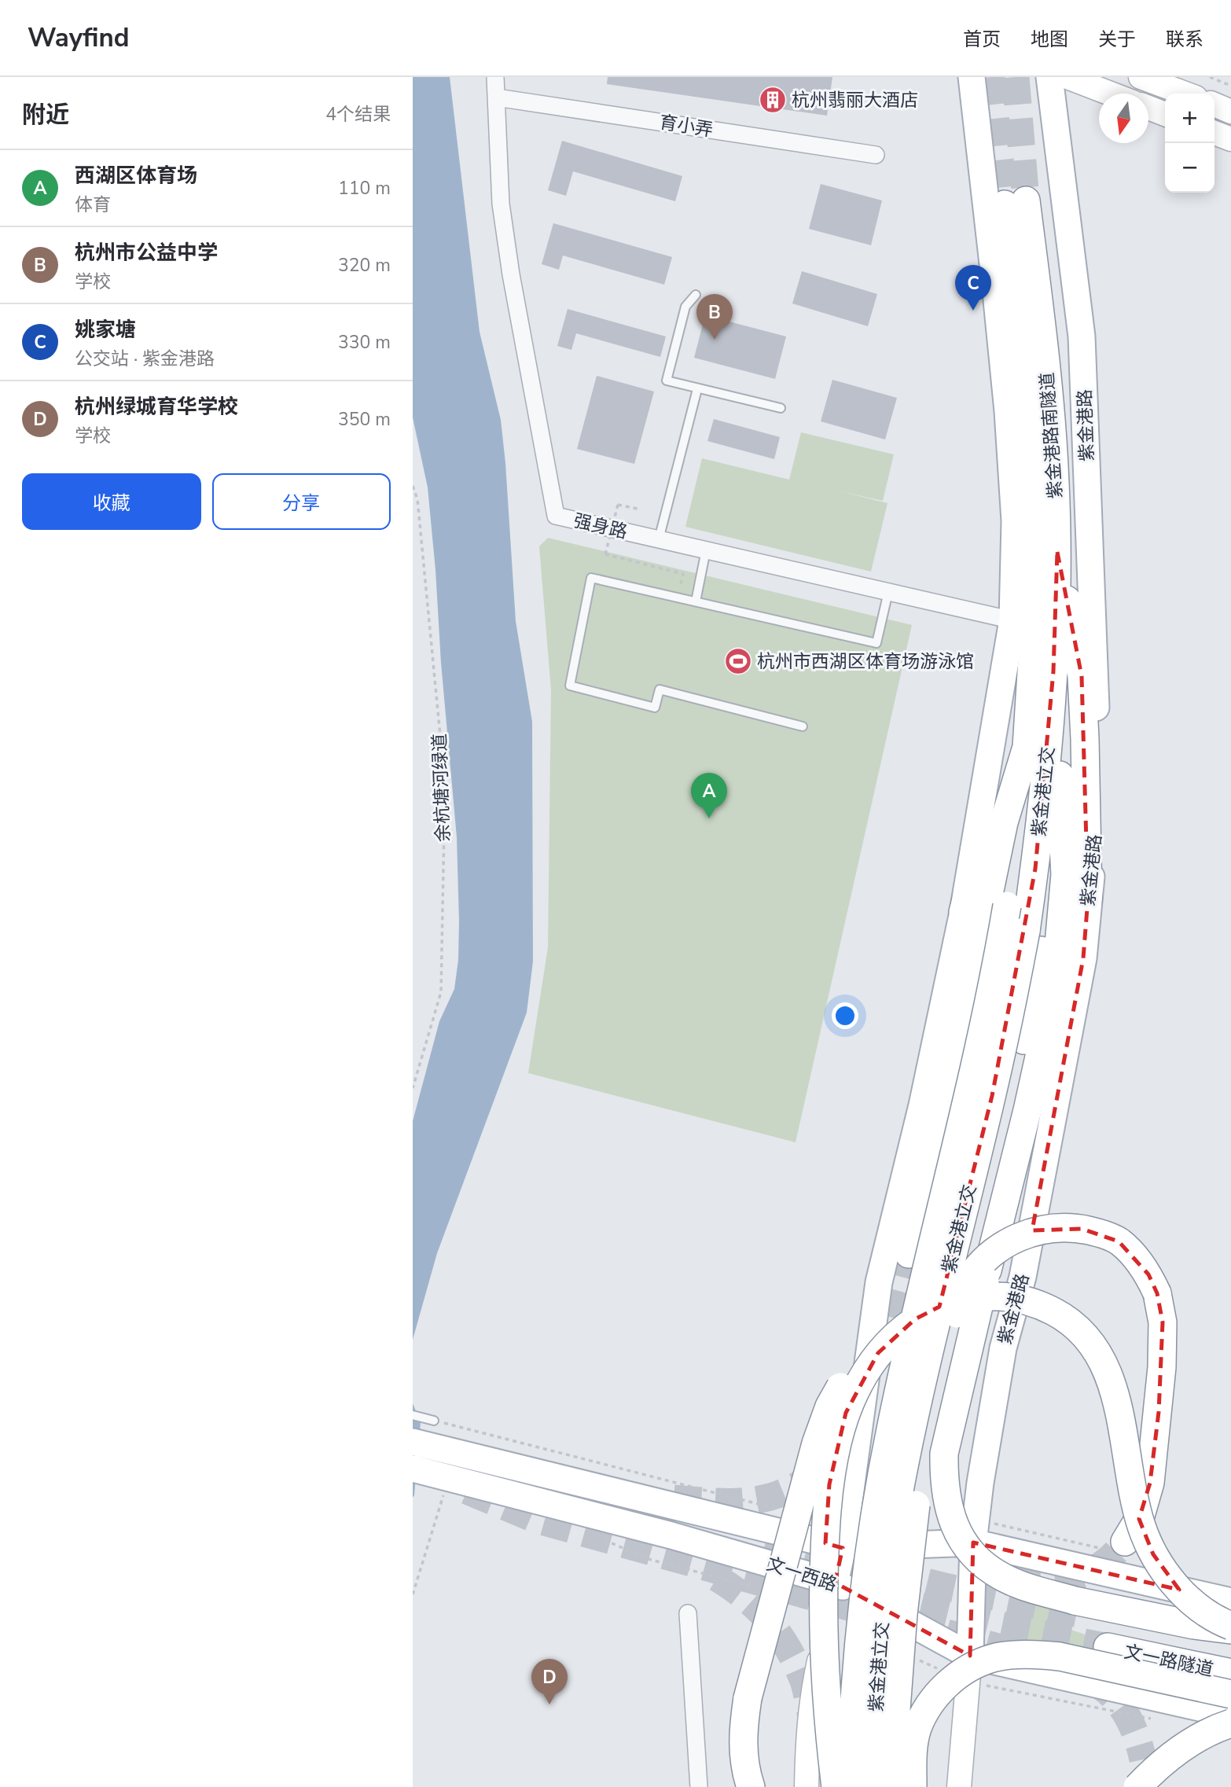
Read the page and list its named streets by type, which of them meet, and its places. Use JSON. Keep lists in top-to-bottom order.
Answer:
{
  "streets": {
    "highway": ["紫金港路南隧道", "紫金港立交", "文一路隧道"],
    "main road": ["紫金港路", "文一西路"],
    "street": ["育小弄", "强身路"],
    "path": ["余杭塘河绿道"]
  },
  "crossings": [
    ["育小弄", "强身路"],
    ["紫金港路", "文一西路"],
    ["紫金港路南隧道", "紫金港立交"]
  ],
  "places": {
    "building": ["杭州翡丽大酒店"],
    "sports": ["杭州市西湖区体育场游泳馆"]
  },
  "north": "bottom",
  "page": {
    "header": "Wayfind",
    "nav": [
      "首页",
      "地图",
      "关于",
      "联系"
    ],
    "heading": ["附近", "4个结果"],
    "map_buttons": ["+", "−"],
    "list": [
      {
        "mark": "A",
        "name": "西湖区体育场",
        "note": "体育",
        "value": "110 m"
      },
      {
        "mark": "B",
        "name": "杭州市公益中学",
        "note": "学校",
        "value": "320 m"
      },
      {
        "mark": "C",
        "name": "姚家塘",
        "note": "公交站 · 紫金港路",
        "value": "330 m"
      },
      {
        "mark": "D",
        "name": "杭州绿城育华学校",
        "note": "学校",
        "value": "350 m"
      }
    ],
    "pins": [
      "C",
      "B",
      "A",
      "D"
    ],
    "buttons": ["收藏", "分享"]
  }
}
